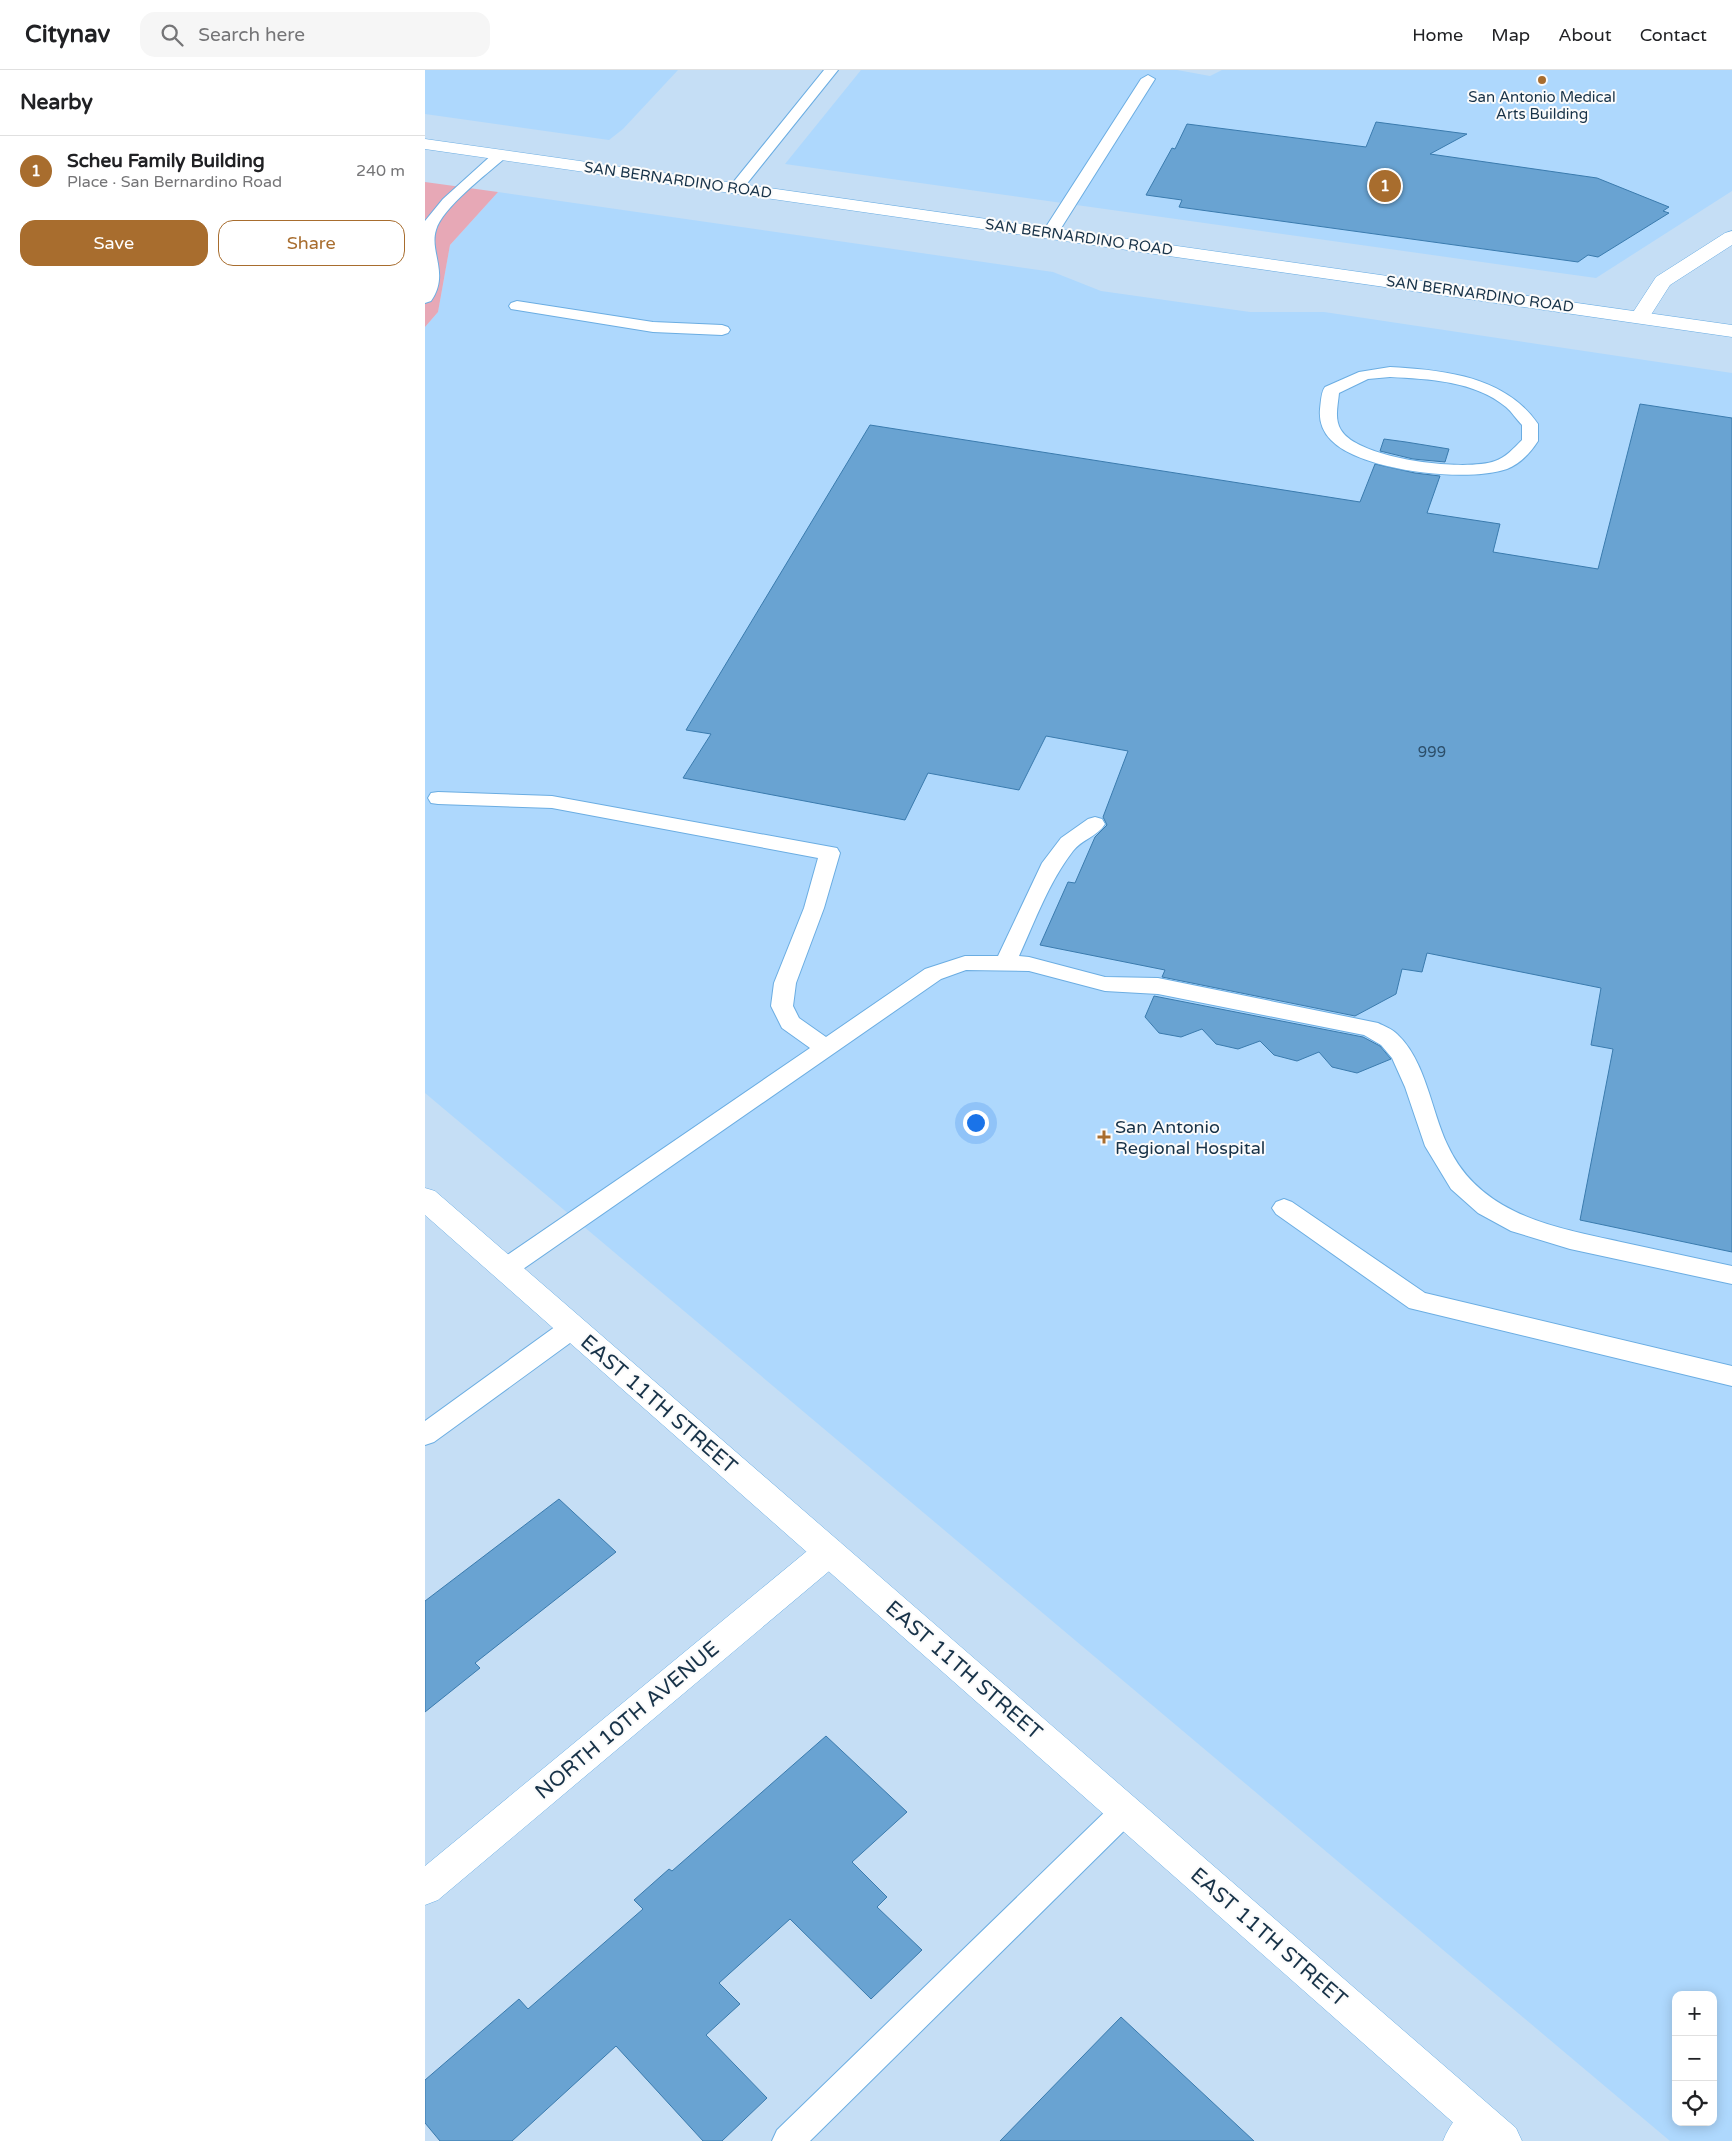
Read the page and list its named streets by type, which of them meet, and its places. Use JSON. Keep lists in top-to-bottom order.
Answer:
{
  "streets": {
    "street": ["SAN BERNARDINO ROAD", "EAST 11TH STREET", "NORTH 10TH AVENUE"]
  },
  "crossings": [
    ["EAST 11TH STREET", "NORTH 10TH AVENUE"]
  ],
  "places": {
    "other": ["San Antonio Medical Arts Building"],
    "health": ["San Antonio Regional Hospital"]
  },
  "house_numbers": ["999"],
  "page": {
    "header": "Citynav",
    "search": "Search here",
    "nav": [
      "Home",
      "Map",
      "About",
      "Contact"
    ],
    "heading": "Nearby",
    "list": [
      {
        "mark": "1",
        "name": "Scheu Family Building",
        "note": "Place · San Bernardino Road",
        "value": "240 m"
      }
    ],
    "pins": "1",
    "buttons": ["Save", "Share"],
    "map_buttons": ["+", "−"]
  }
}
